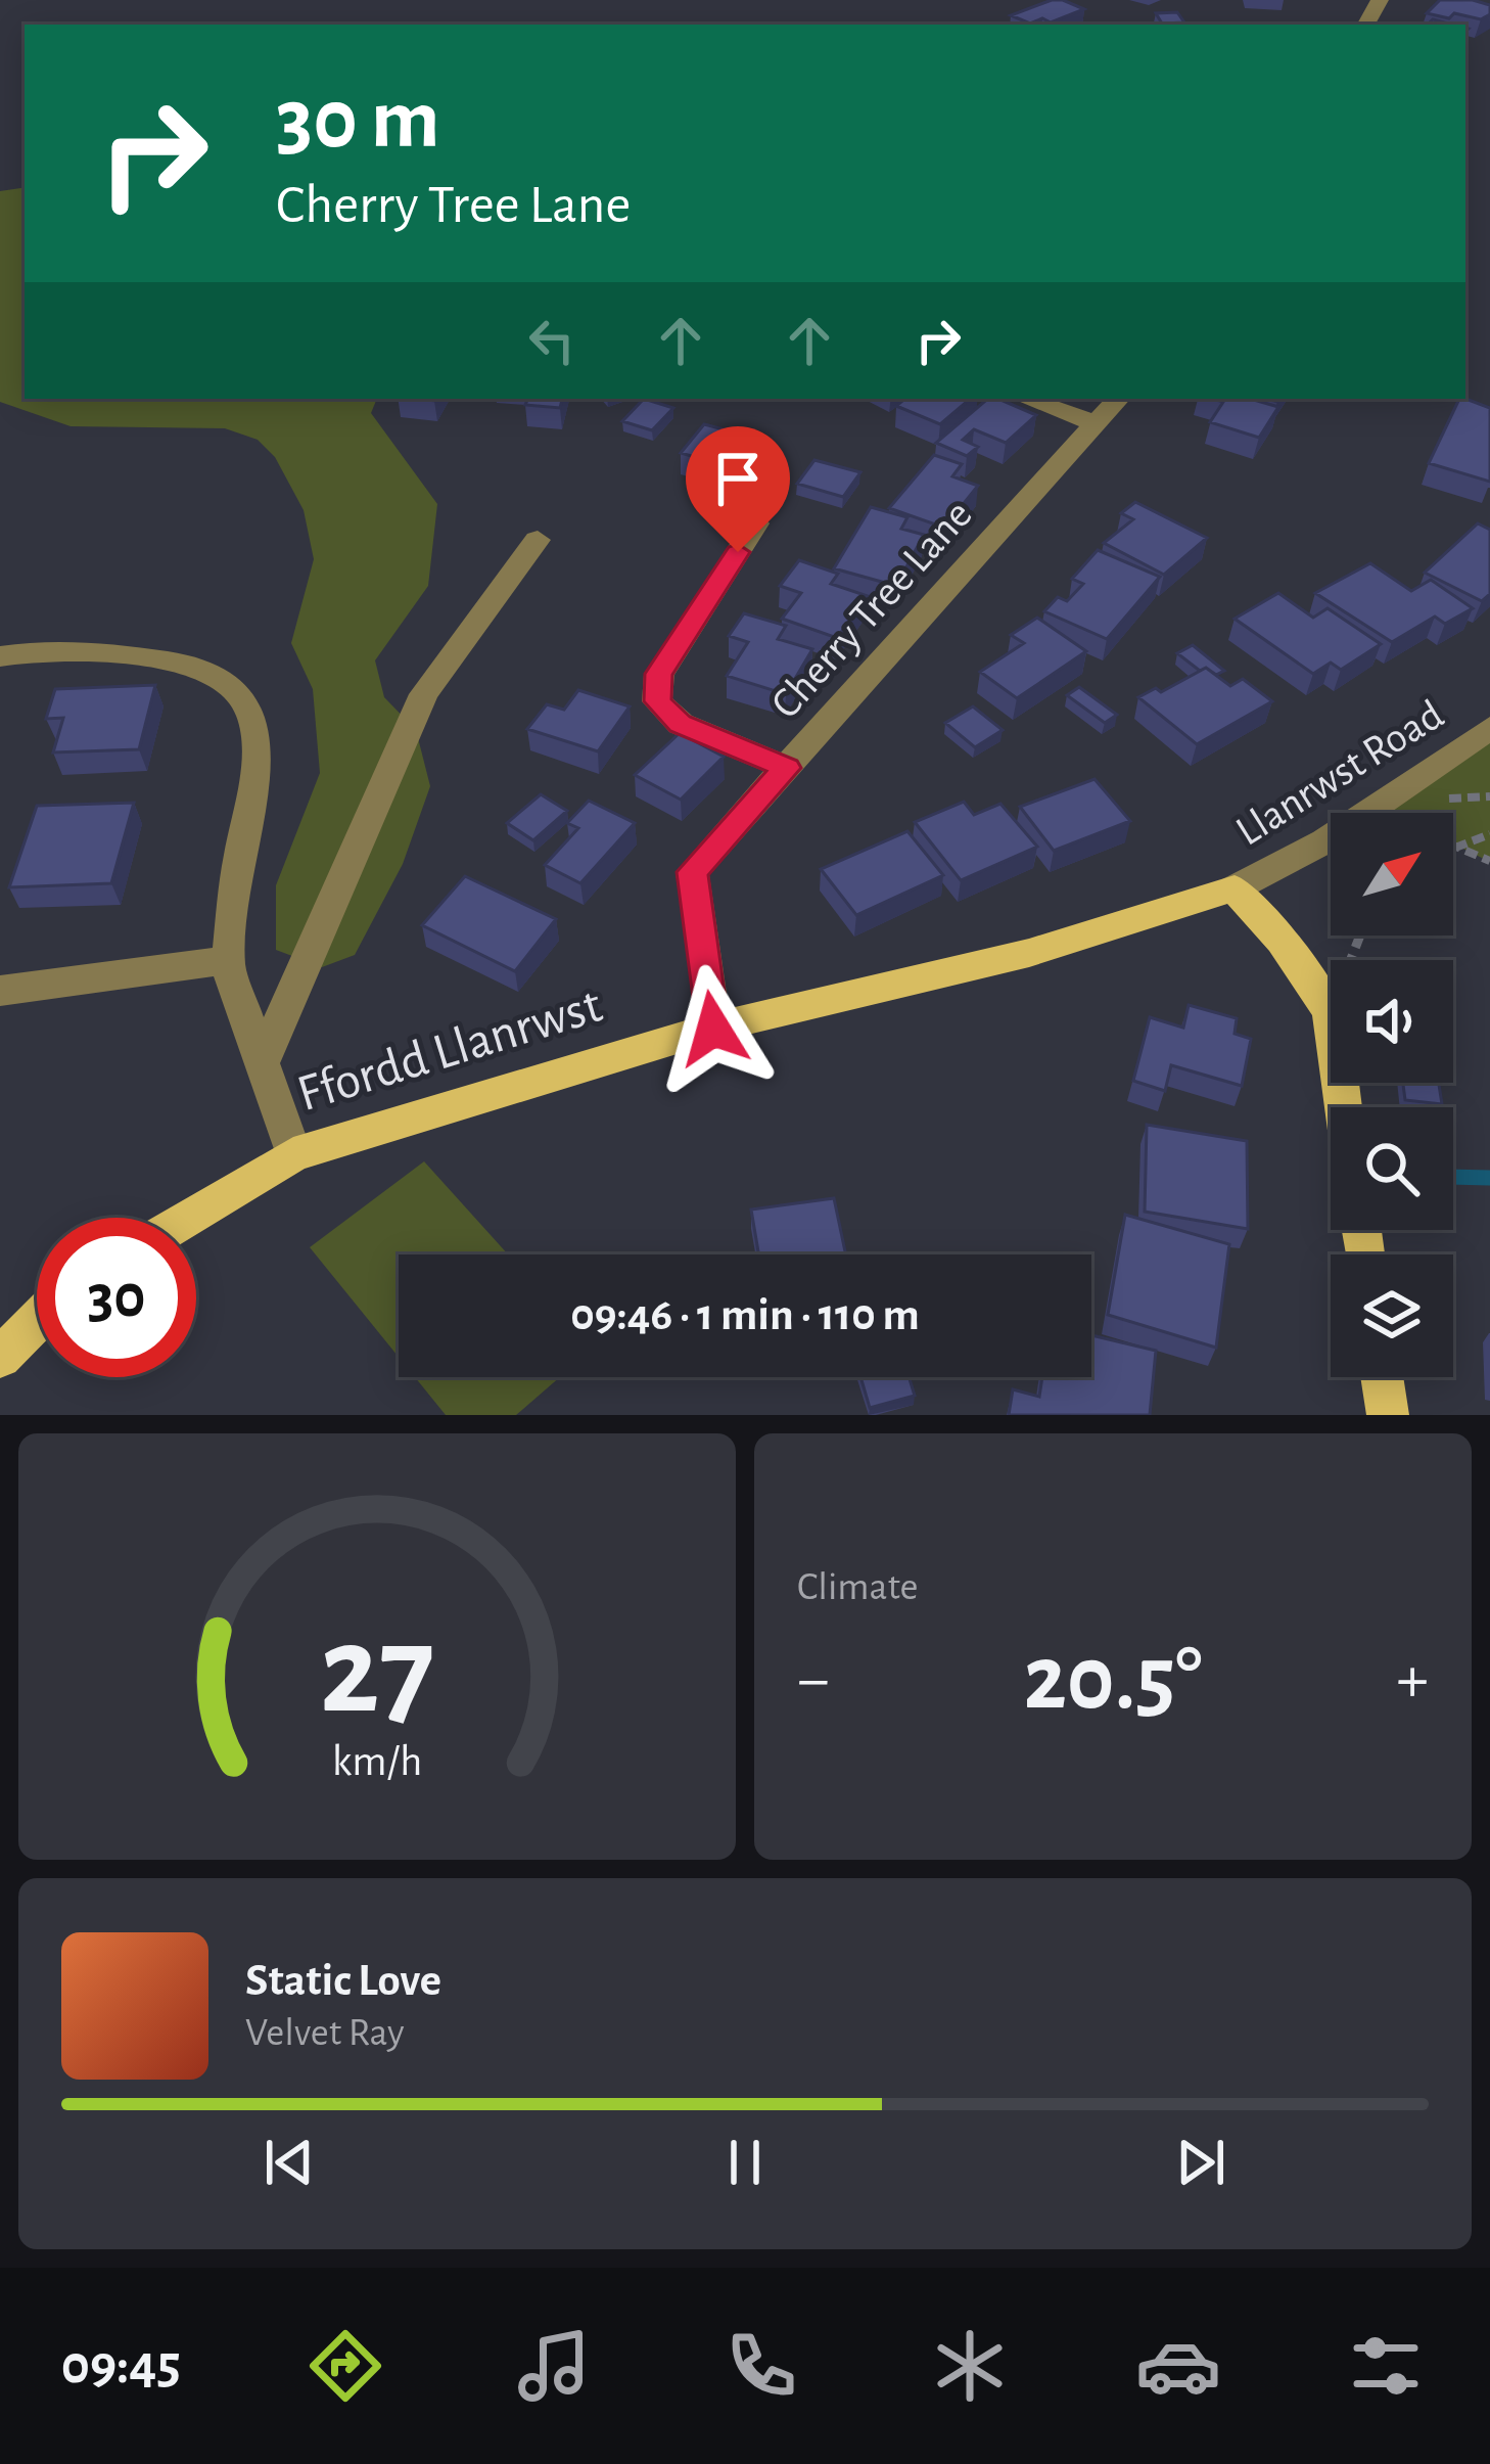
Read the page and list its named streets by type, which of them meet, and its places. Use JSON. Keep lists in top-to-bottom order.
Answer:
{
  "streets": {
    "main road": ["Ffordd Llanrwst"],
    "street": ["Cherry Tree Lane", "Llanrwst Road"]
  },
  "crossings": [
    ["Cherry Tree Lane", "Ffordd Llanrwst"],
    ["Llanrwst Road", "Ffordd Llanrwst"]
  ],
  "north": "top right",
  "page": {
    "turn": ["30 m", "Cherry Tree Lane"],
    "limit": "30",
    "trip": "09:46 · 1 min · 110 m",
    "tile": "Climate",
    "heat": ["−", "20.5°", "+"],
    "song": ["Static Love", "Velvet Ray"],
    "tabs": "09:45",
    "gauge": ["27", "km/h"]
  }
}
